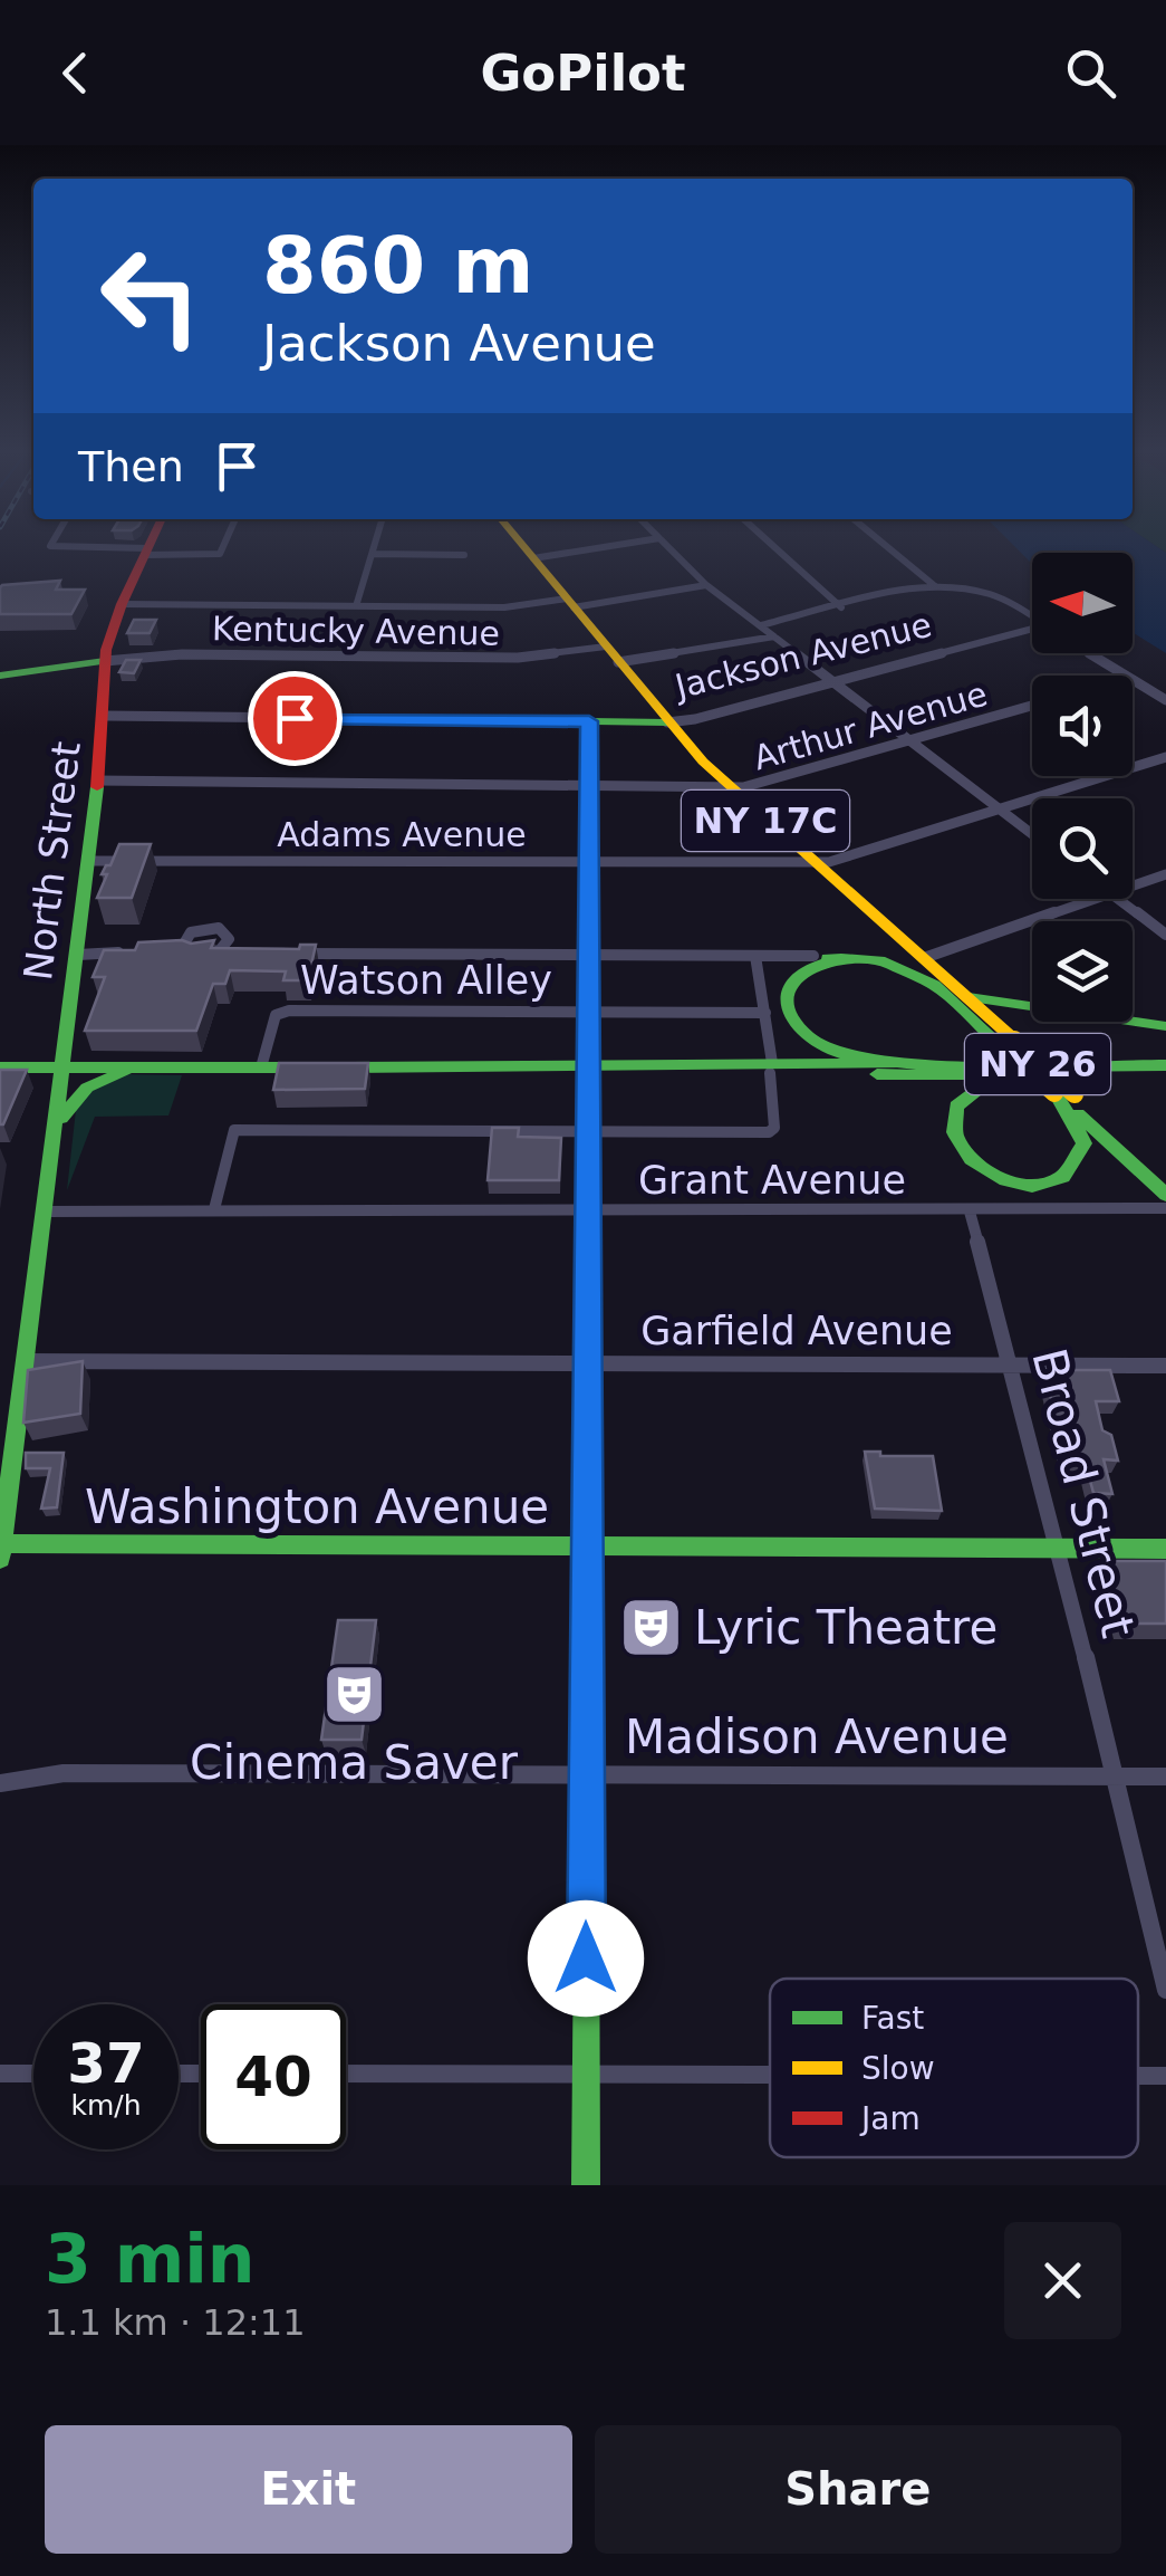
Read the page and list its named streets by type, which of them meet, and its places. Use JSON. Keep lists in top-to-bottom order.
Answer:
{
  "streets": {
    "street": [
      "Kentucky Avenue",
      "Jackson Avenue",
      "Arthur Avenue",
      "NY 17C",
      "Adams Avenue",
      "North Street",
      "Watson Alley",
      "NY 26",
      "Grant Avenue",
      "Garfield Avenue",
      "Broad Street",
      "Washington Avenue",
      "Madison Avenue"
    ]
  },
  "crossings": [
    ["Kentucky Avenue", "NY 17C"],
    ["Kentucky Avenue", "North Street"],
    ["Jackson Avenue", "NY 17C"],
    ["Jackson Avenue", "North Street"],
    ["Arthur Avenue", "NY 17C"],
    ["Arthur Avenue", "North Street"],
    ["NY 17C", "Adams Avenue"],
    ["NY 17C", "NY 26"],
    ["Adams Avenue", "North Street"],
    ["North Street", "Grant Avenue"],
    ["North Street", "Garfield Avenue"],
    ["North Street", "Washington Avenue"],
    ["Grant Avenue", "Broad Street"],
    ["Garfield Avenue", "Broad Street"],
    ["Broad Street", "Washington Avenue"],
    ["Broad Street", "Madison Avenue"]
  ],
  "places": {
    "theatre": ["Lyric Theatre", "Cinema Saver"]
  },
  "legend": ["Fast", "Slow", "Jam"],
  "north": "left",
  "page": {
    "header": "GoPilot",
    "turn": ["860 m", "Jackson Avenue"],
    "then": "Then",
    "speed": "37 km/h",
    "limit": "40",
    "heading": ["3 min", "1.1 km · 12:11"],
    "buttons": ["Exit", "Share"]
  }
}
